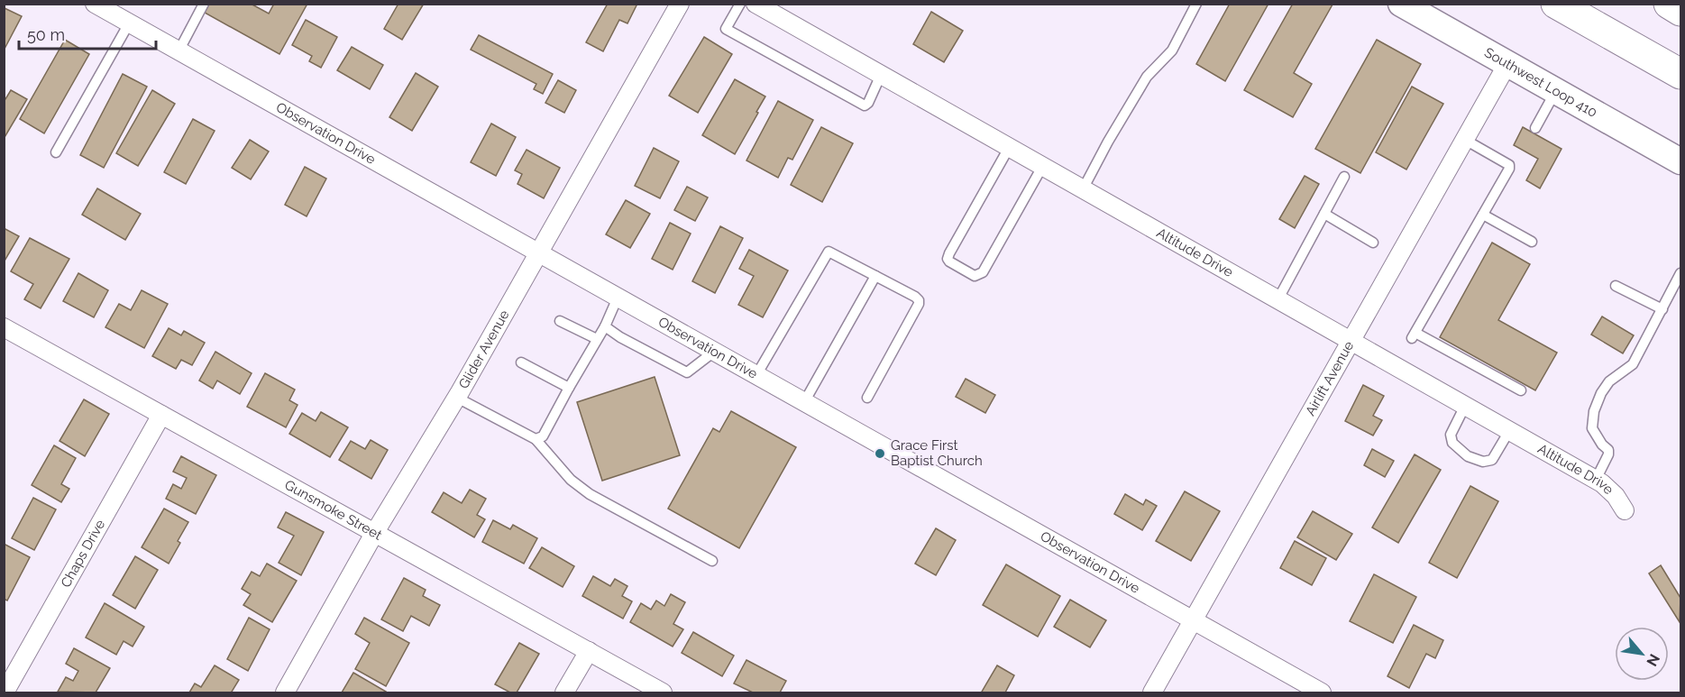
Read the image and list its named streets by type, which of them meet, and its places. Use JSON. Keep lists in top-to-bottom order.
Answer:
{
  "streets": {
    "main road": ["Southwest Loop 410"],
    "street": [
      "Observation Drive",
      "Altitude Drive",
      "Glider Avenue",
      "Airlift Avenue",
      "Gunsmoke Street",
      "Chaps Drive"
    ]
  },
  "crossings": [
    ["Southwest Loop 410", "Airlift Avenue"],
    ["Observation Drive", "Glider Avenue"],
    ["Observation Drive", "Airlift Avenue"],
    ["Altitude Drive", "Airlift Avenue"],
    ["Glider Avenue", "Gunsmoke Street"],
    ["Gunsmoke Street", "Chaps Drive"]
  ],
  "places": ["Grace First Baptist Church"],
  "scale_bar": "50 m",
  "north": "bottom right"
}
